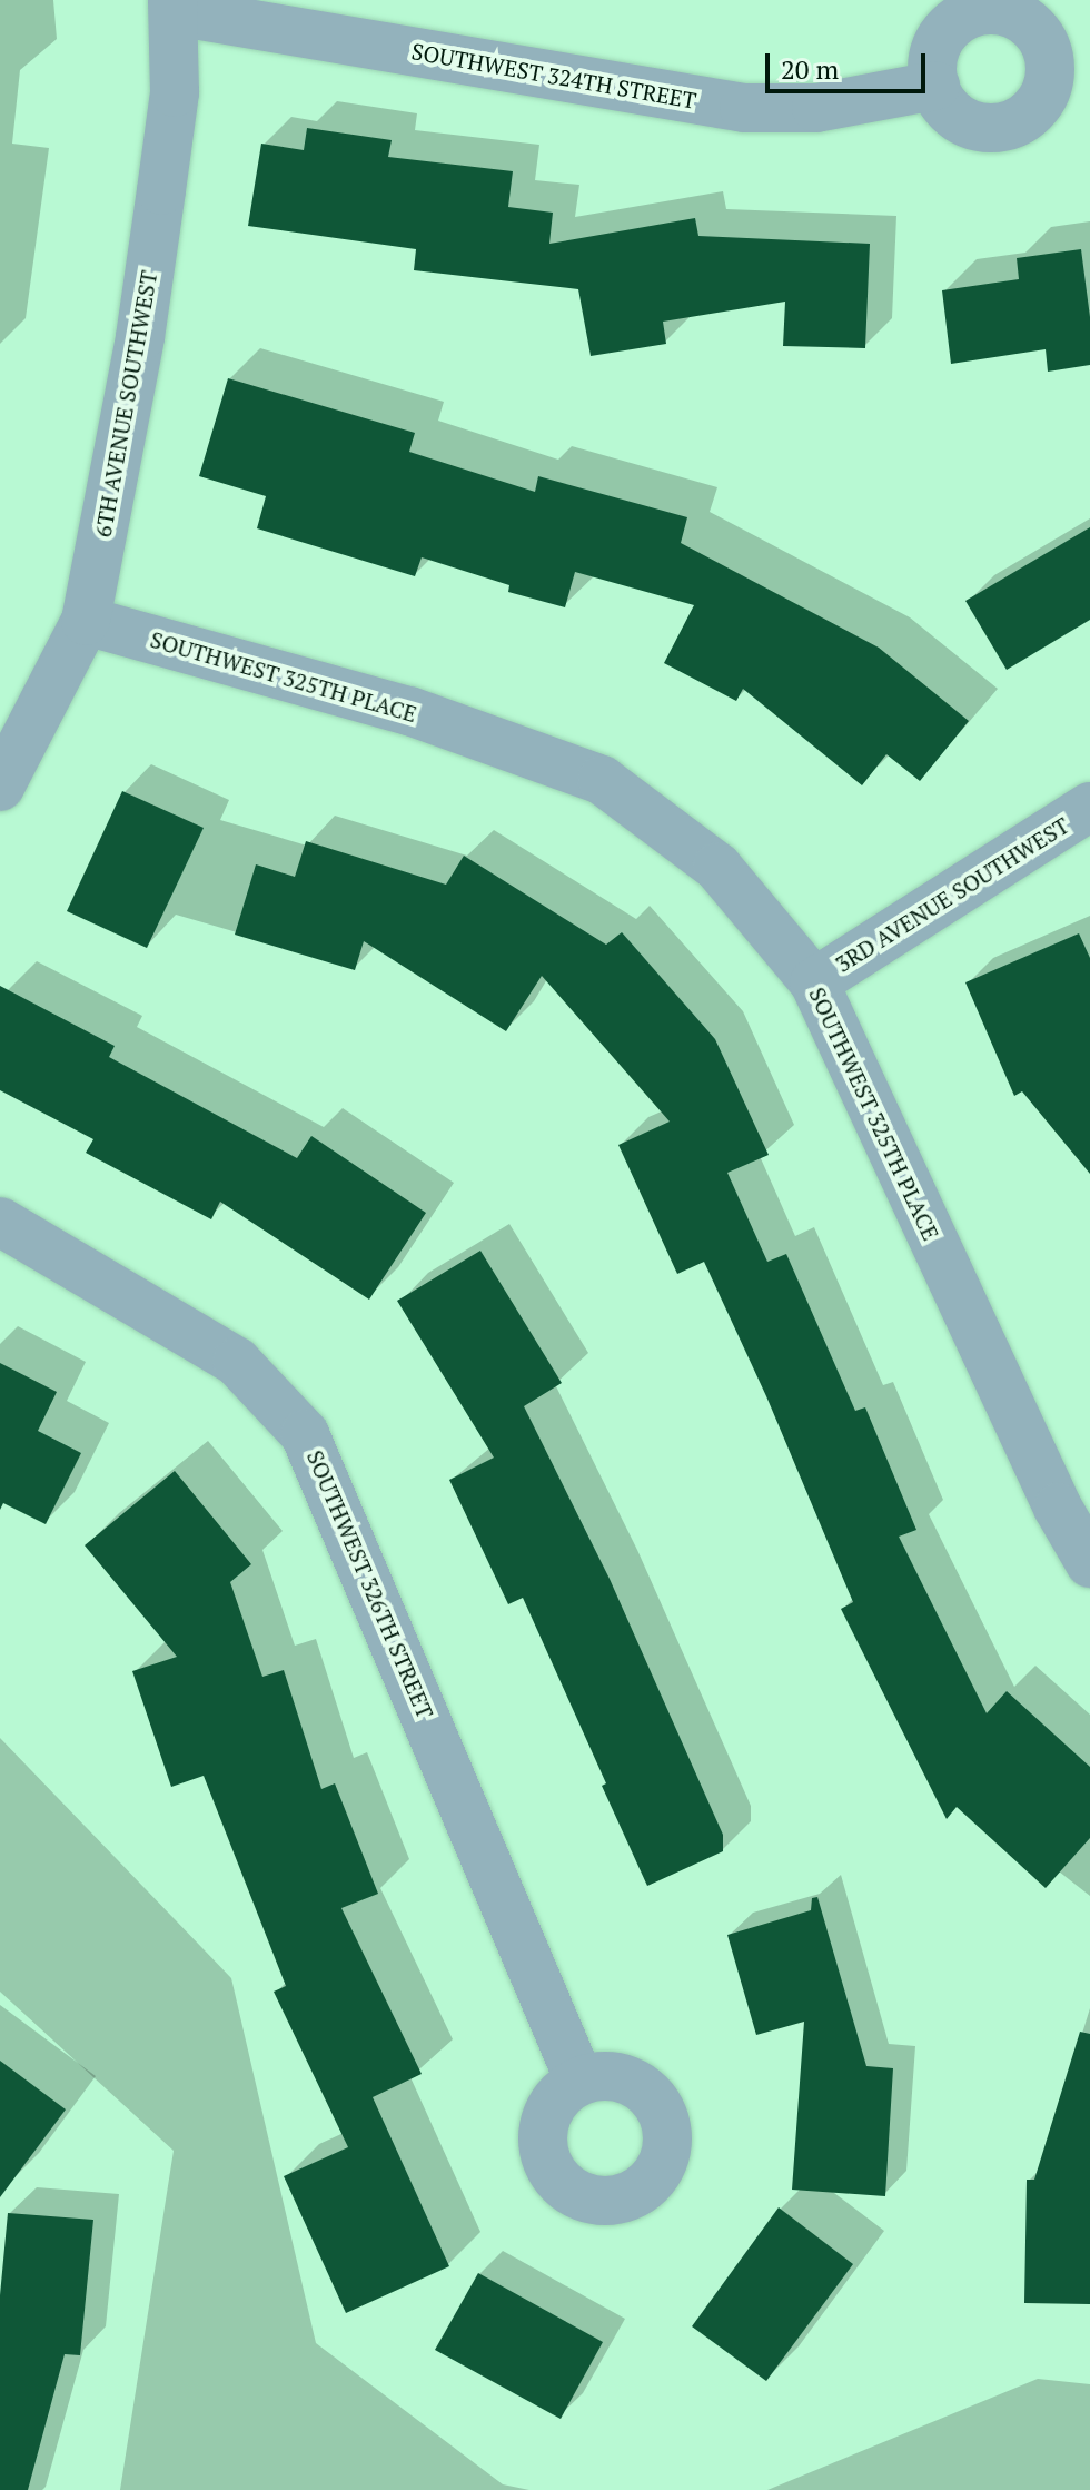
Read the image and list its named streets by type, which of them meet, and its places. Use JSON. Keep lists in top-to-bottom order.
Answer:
{
  "streets": {
    "street": [
      "SOUTHWEST 324TH STREET",
      "6TH AVENUE SOUTHWEST",
      "SOUTHWEST 325TH PLACE",
      "3RD AVENUE SOUTHWEST",
      "SOUTHWEST 326TH STREET"
    ]
  },
  "crossings": [
    ["SOUTHWEST 324TH STREET", "6TH AVENUE SOUTHWEST"],
    ["6TH AVENUE SOUTHWEST", "SOUTHWEST 325TH PLACE"],
    ["SOUTHWEST 325TH PLACE", "3RD AVENUE SOUTHWEST"]
  ],
  "scale_bar": "20 m"
}
